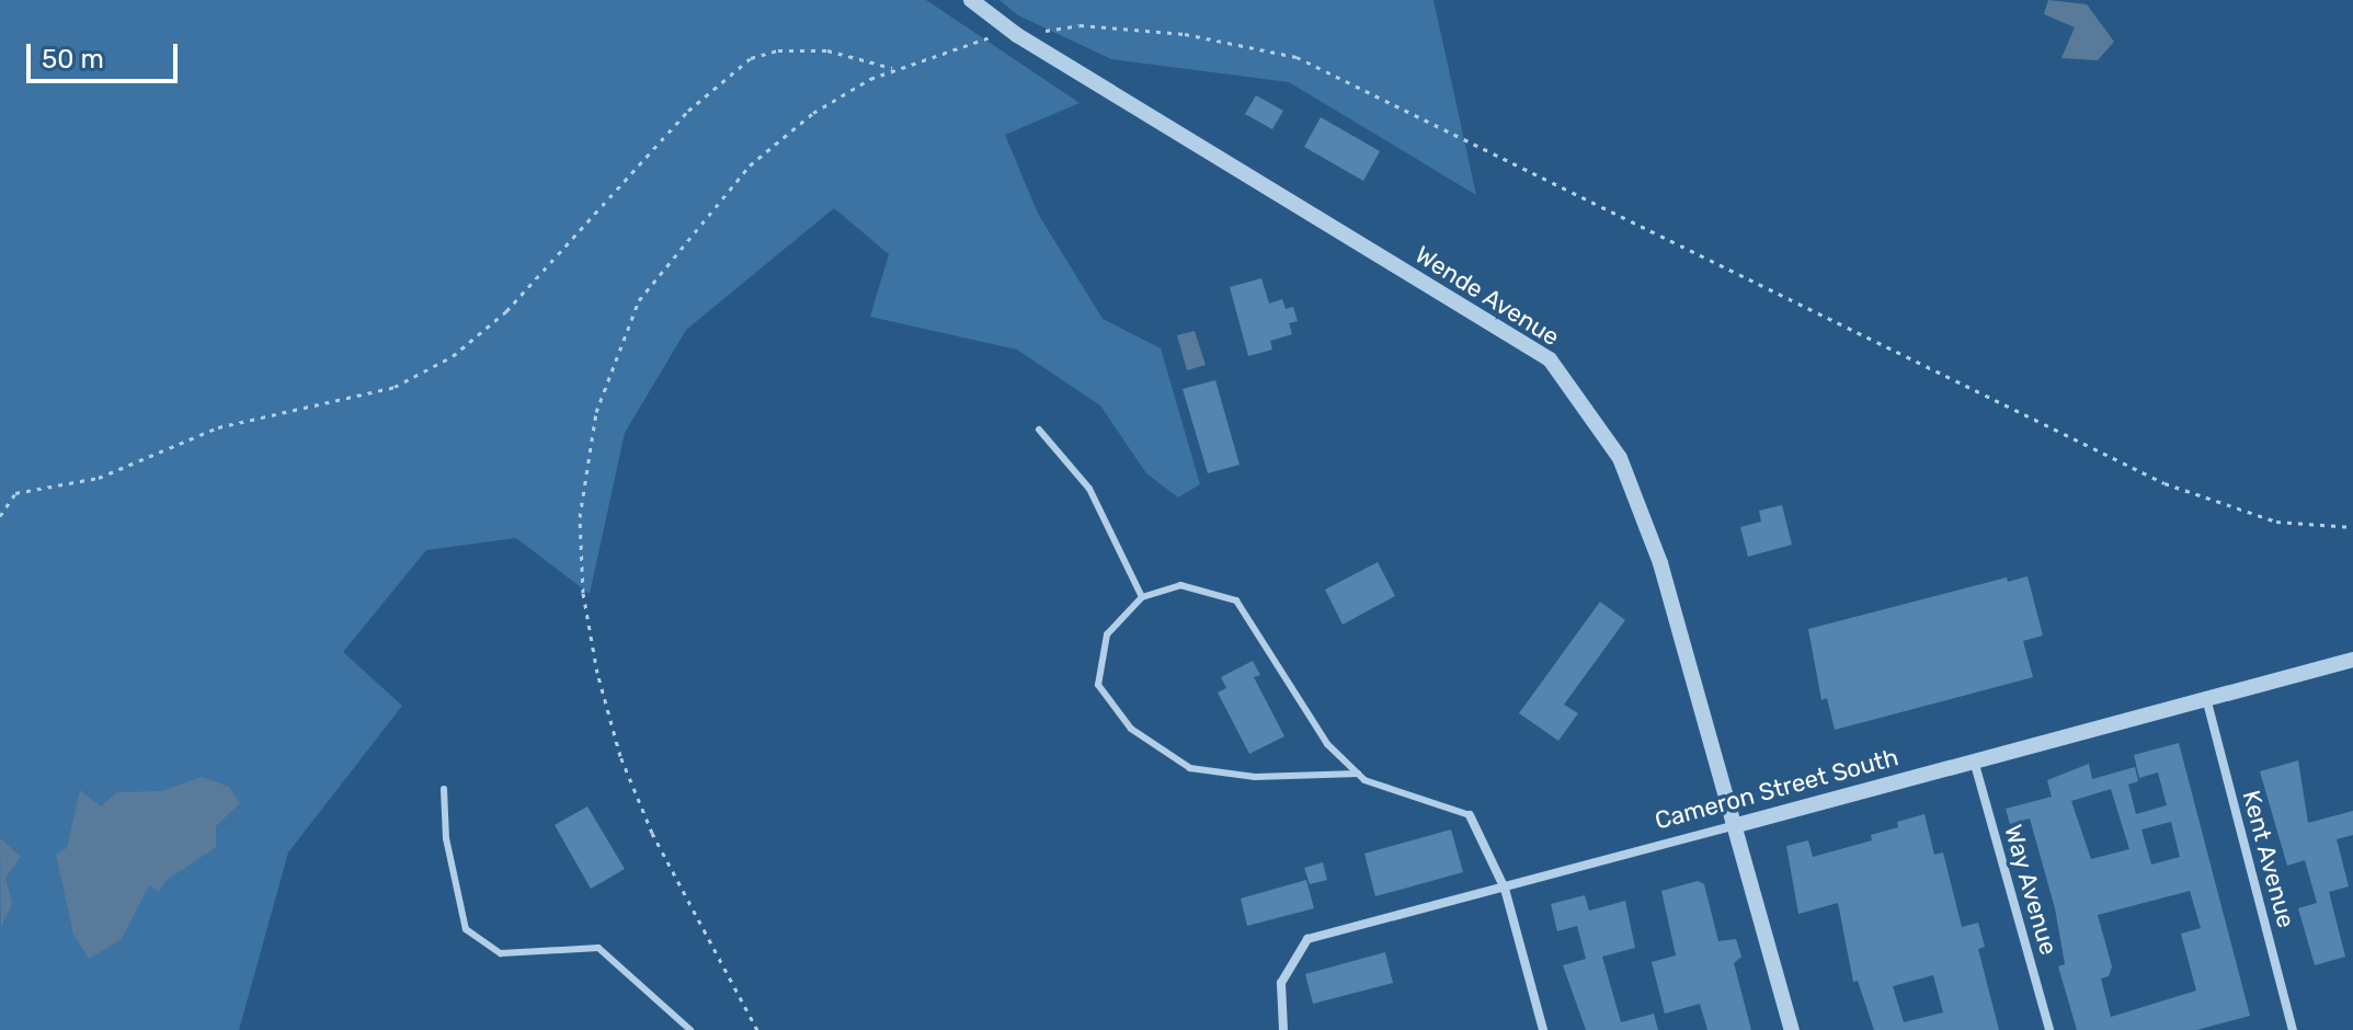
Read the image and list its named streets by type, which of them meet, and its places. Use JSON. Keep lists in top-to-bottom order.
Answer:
{
  "streets": {
    "street": [
      "Wende Avenue",
      "Cameron Street South",
      "Kent Avenue",
      "Way Avenue"
    ]
  },
  "crossings": [
    ["Wende Avenue", "Cameron Street South"],
    ["Cameron Street South", "Kent Avenue"],
    ["Cameron Street South", "Way Avenue"]
  ],
  "scale_bar": "50 m"
}
